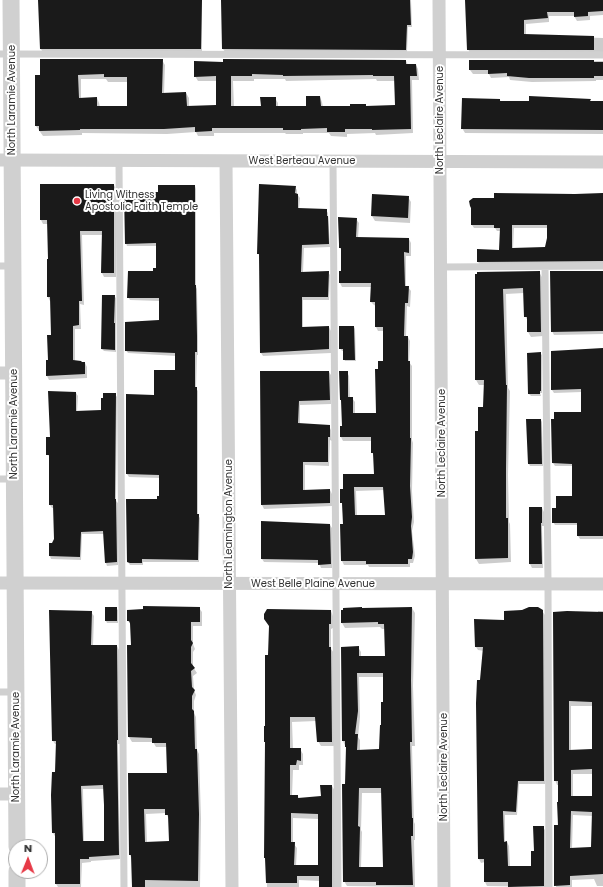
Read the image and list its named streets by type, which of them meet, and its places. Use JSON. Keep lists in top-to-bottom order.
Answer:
{
  "streets": {
    "street": [
      "North Laramie Avenue",
      "North Leclaire Avenue",
      "West Berteau Avenue",
      "North Leamington Avenue",
      "West Belle Plaine Avenue"
    ]
  },
  "crossings": [
    ["North Laramie Avenue", "West Berteau Avenue"],
    ["North Laramie Avenue", "West Belle Plaine Avenue"],
    ["North Leclaire Avenue", "West Berteau Avenue"],
    ["North Leclaire Avenue", "West Belle Plaine Avenue"],
    ["West Berteau Avenue", "North Leamington Avenue"],
    ["North Leamington Avenue", "West Belle Plaine Avenue"]
  ],
  "places": ["Living Witness Apostolic Faith Temple"],
  "north": "top"
}
